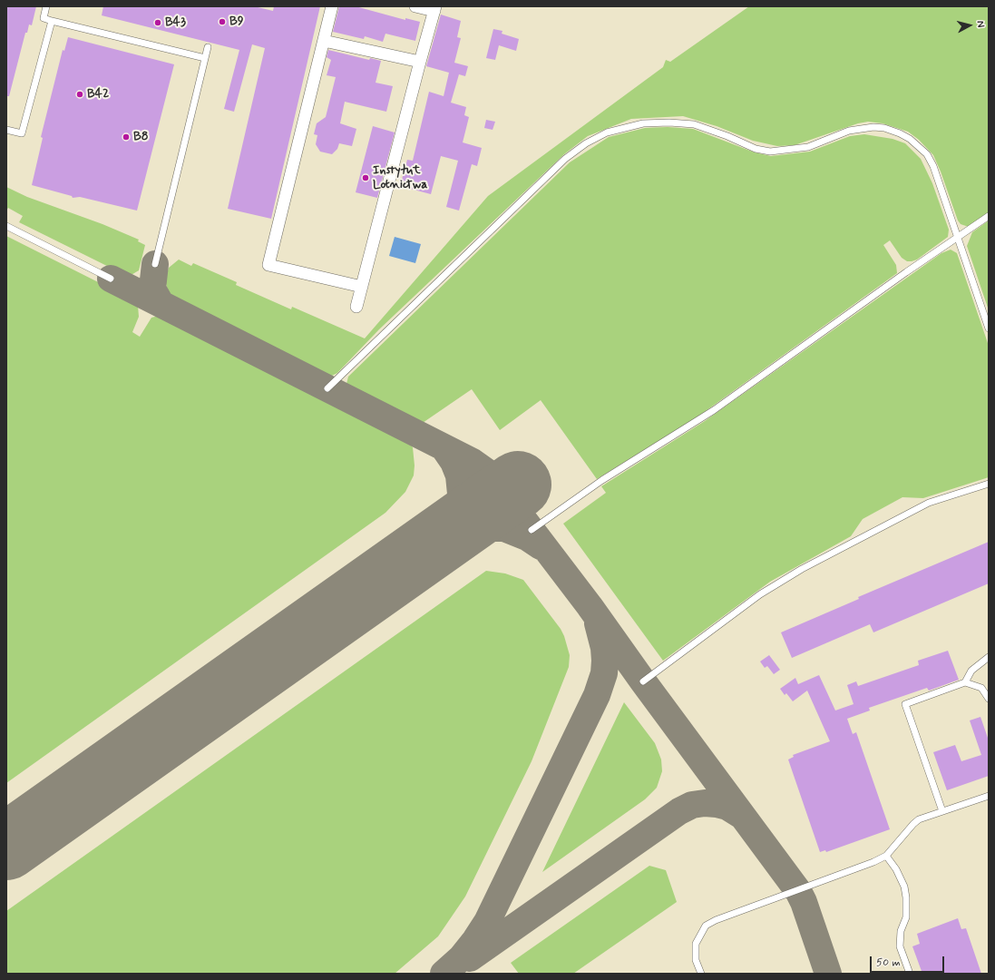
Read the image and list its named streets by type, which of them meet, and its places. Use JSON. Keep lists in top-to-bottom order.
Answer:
{
  "places": [
    "B9",
    "B43",
    "B42",
    "B8",
    "Instytut Lotnictwa"
  ],
  "scale_bar": "50 m",
  "north": "right"
}
